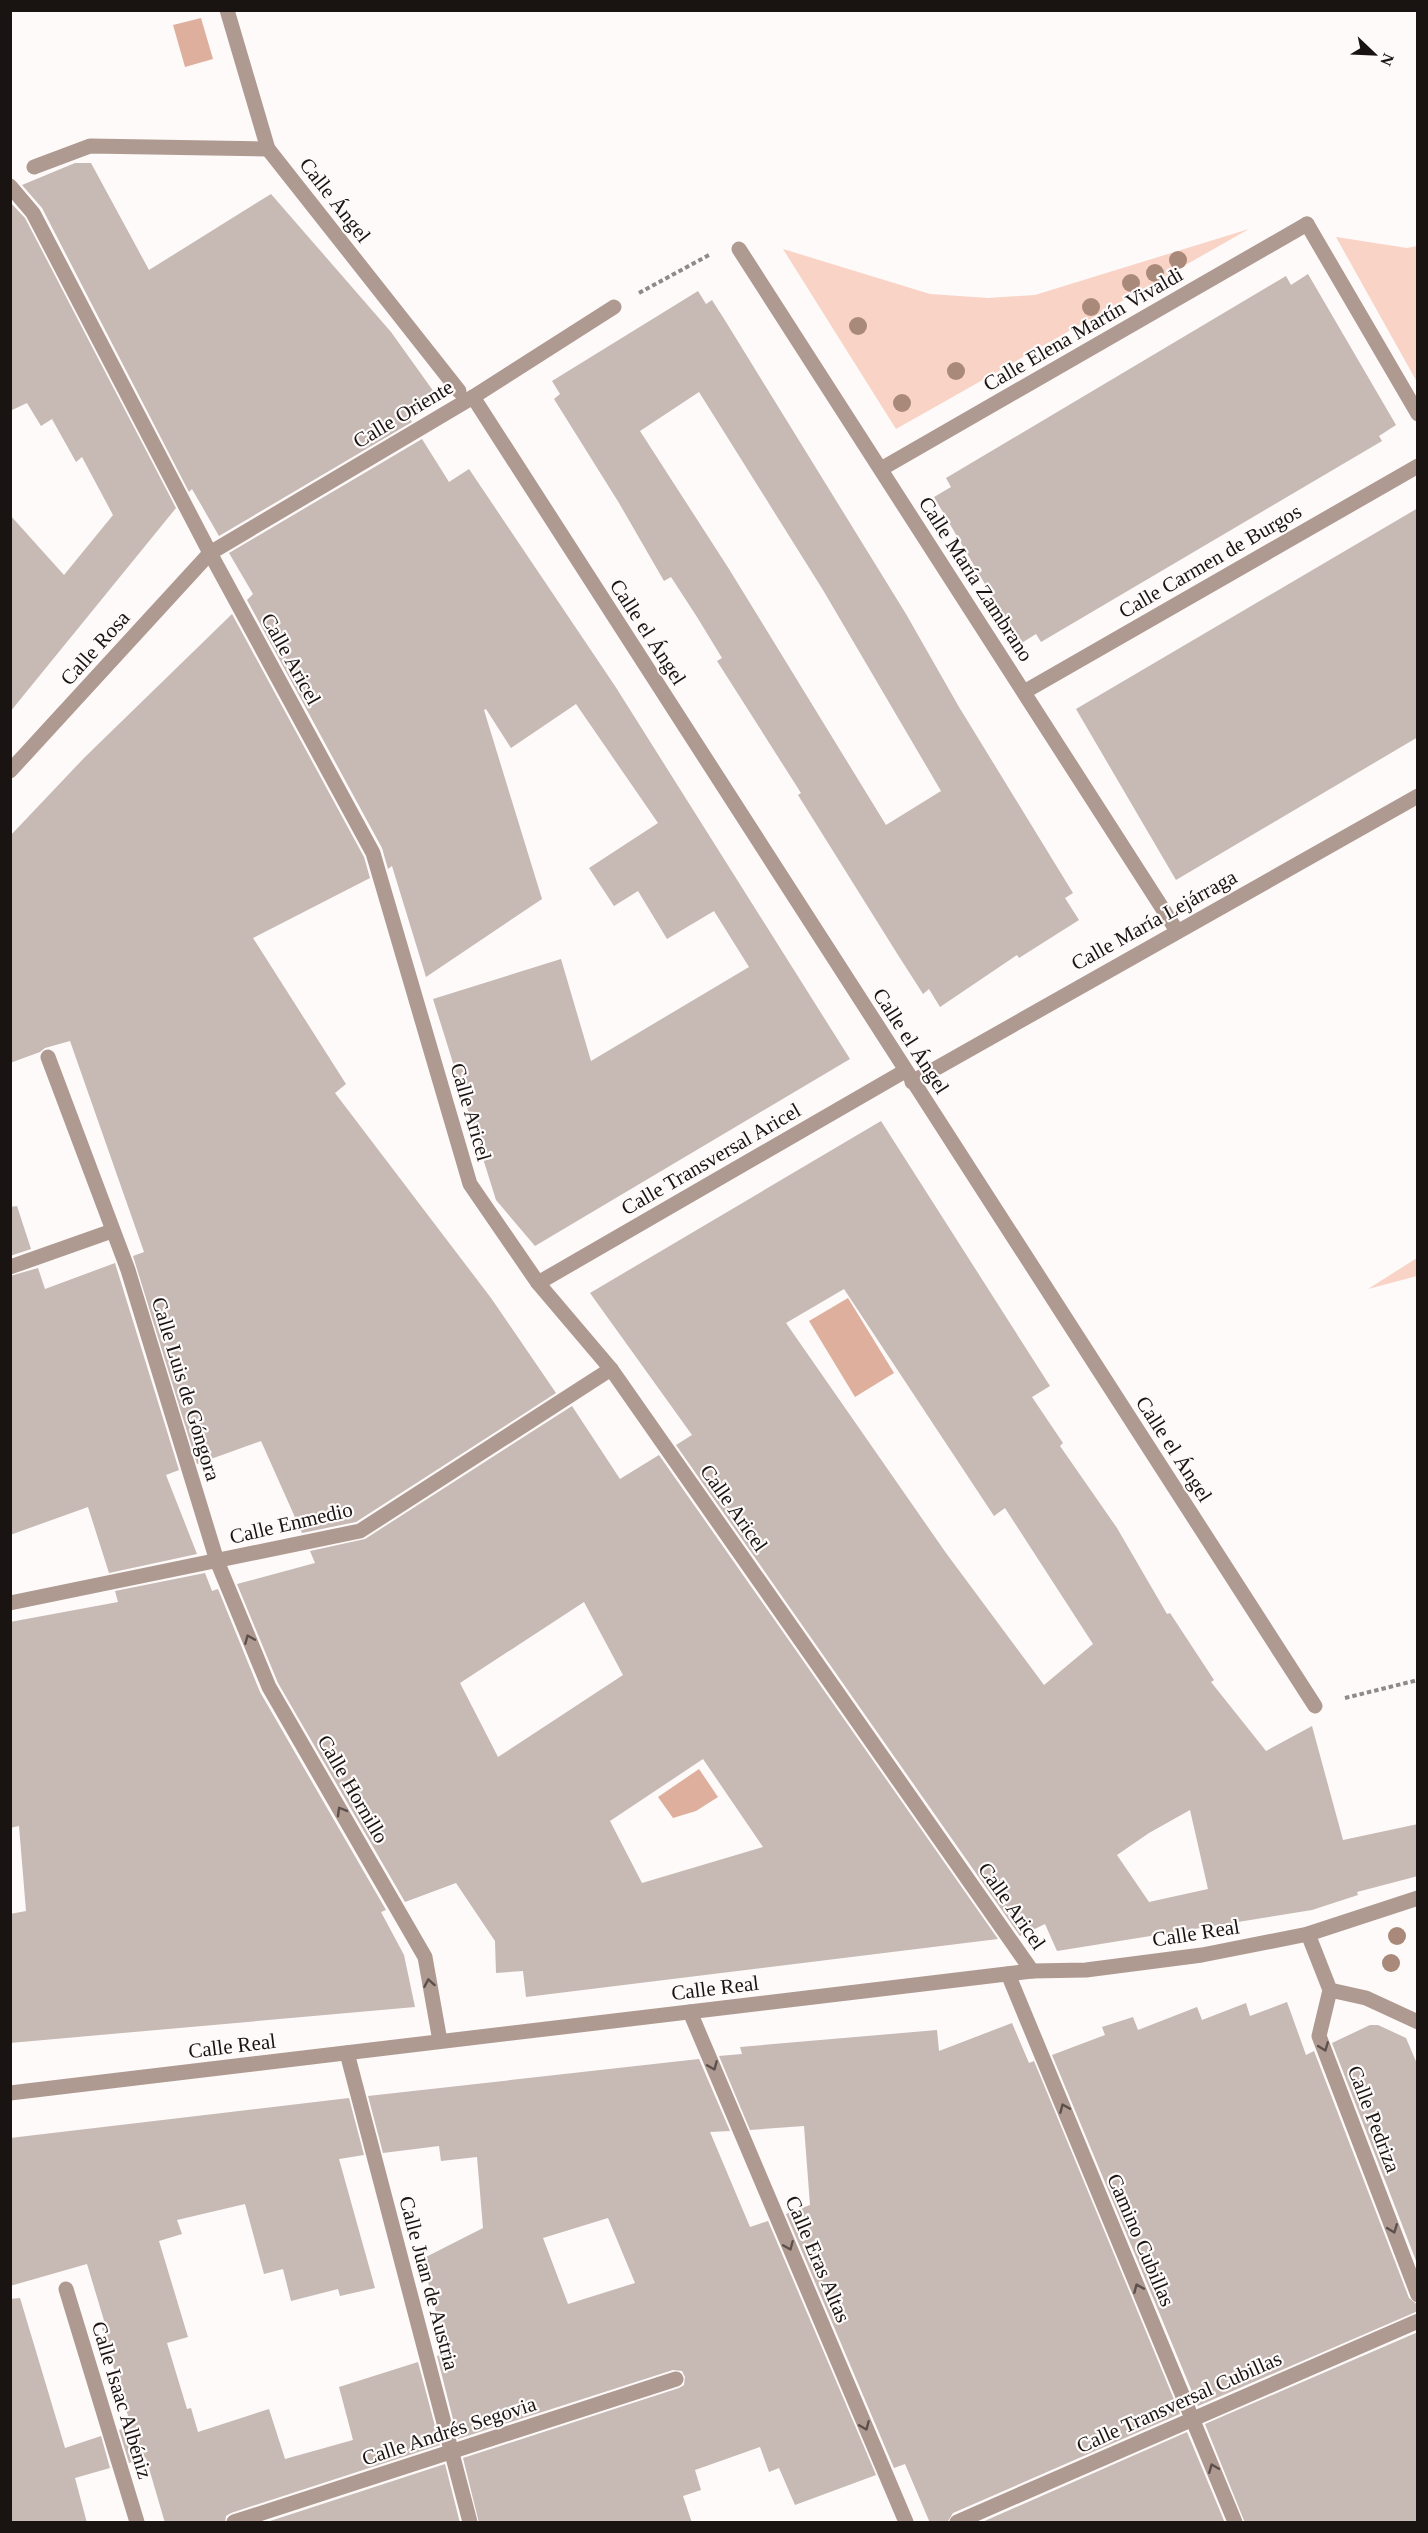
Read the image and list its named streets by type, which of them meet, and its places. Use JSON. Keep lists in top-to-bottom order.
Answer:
{
  "streets": {
    "street": [
      "Calle Ángel",
      "Calle Elena Martín Vivaldi",
      "Calle Oriente",
      "Calle Carmen de Burgos",
      "Calle María Zambrano",
      "Calle el Ángel",
      "Calle Rosa",
      "Calle Aricel",
      "Calle María Lejárraga",
      "Calle Transversal Aricel",
      "Calle Luis de Góngora",
      "Calle Enmedio",
      "Calle Hornillo",
      "Calle Real",
      "Calle Pedriza",
      "Camino Cubillas",
      "Calle Eras Altas",
      "Calle Juan de Austria",
      "Calle Isaac Albéniz",
      "Calle Transversal Cubillas",
      "Calle Andrés Segovia"
    ]
  },
  "crossings": [
    ["Calle Ángel", "Calle Oriente"],
    ["Calle Ángel", "Calle el Ángel"],
    ["Calle Elena Martín Vivaldi", "Calle María Zambrano"],
    ["Calle Oriente", "Calle el Ángel"],
    ["Calle Oriente", "Calle Rosa"],
    ["Calle Oriente", "Calle Aricel"],
    ["Calle Carmen de Burgos", "Calle María Zambrano"],
    ["Calle María Zambrano", "Calle María Lejárraga"],
    ["Calle el Ángel", "Calle María Lejárraga"],
    ["Calle el Ángel", "Calle Transversal Aricel"],
    ["Calle Rosa", "Calle Aricel"],
    ["Calle Aricel", "Calle Transversal Aricel"],
    ["Calle Aricel", "Calle Enmedio"],
    ["Calle Aricel", "Calle Real"],
    ["Calle María Lejárraga", "Calle Transversal Aricel"],
    ["Calle Luis de Góngora", "Calle Enmedio"],
    ["Calle Luis de Góngora", "Calle Hornillo"],
    ["Calle Enmedio", "Calle Hornillo"],
    ["Calle Hornillo", "Calle Real"],
    ["Calle Real", "Camino Cubillas"],
    ["Calle Real", "Calle Eras Altas"],
    ["Calle Real", "Calle Juan de Austria"],
    ["Camino Cubillas", "Calle Transversal Cubillas"],
    ["Calle Juan de Austria", "Calle Andrés Segovia"]
  ],
  "one_way": [
    "Calle Hornillo",
    "Calle Pedriza",
    "Camino Cubillas",
    "Calle Eras Altas"
  ],
  "north": "bottom right"
}
